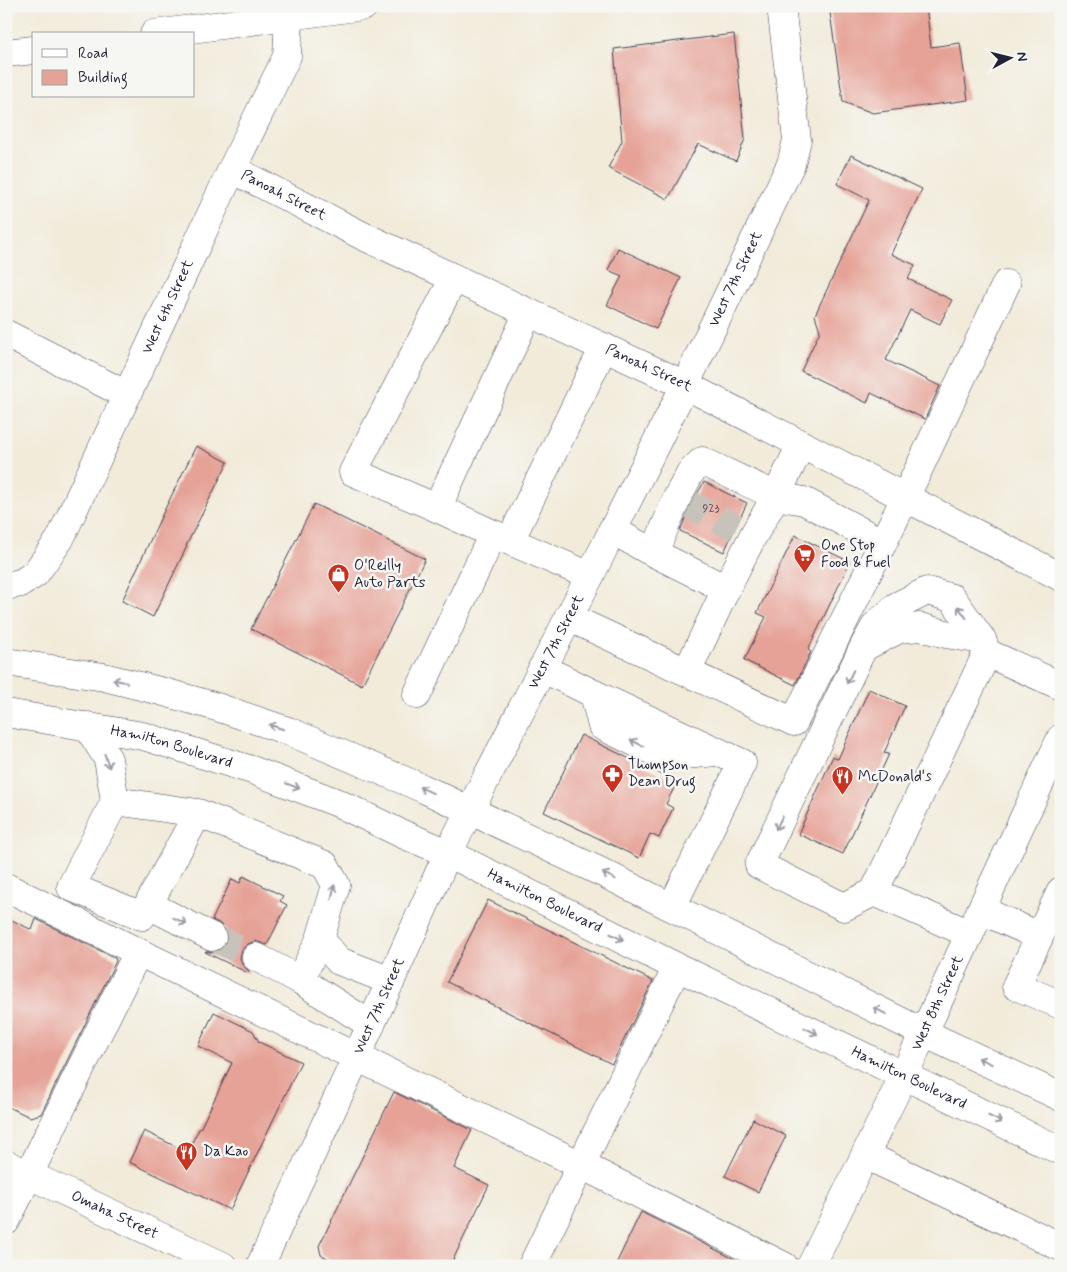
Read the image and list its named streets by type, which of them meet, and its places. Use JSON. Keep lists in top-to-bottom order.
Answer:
{
  "streets": {
    "main road": [
      "Panoah Street",
      "West 7th Street",
      "West 6th Street",
      "Hamilton Boulevard",
      "West 8th Street",
      "Omaha Street"
    ]
  },
  "crossings": [
    ["Panoah Street", "West 7th Street"],
    ["Panoah Street", "West 6th Street"],
    ["West 7th Street", "Hamilton Boulevard"],
    ["Hamilton Boulevard", "West 8th Street"]
  ],
  "places": {
    "supermarket": ["One Stop Food & Fuel"],
    "shop": ["O'Reilly Auto Parts"],
    "pharmacy": ["Thompson Dean Drug"],
    "restaurant": ["McDonald's", "Da Kao"]
  },
  "house_numbers": ["923"],
  "legend": ["Road", "Building"],
  "north": "right"
}
